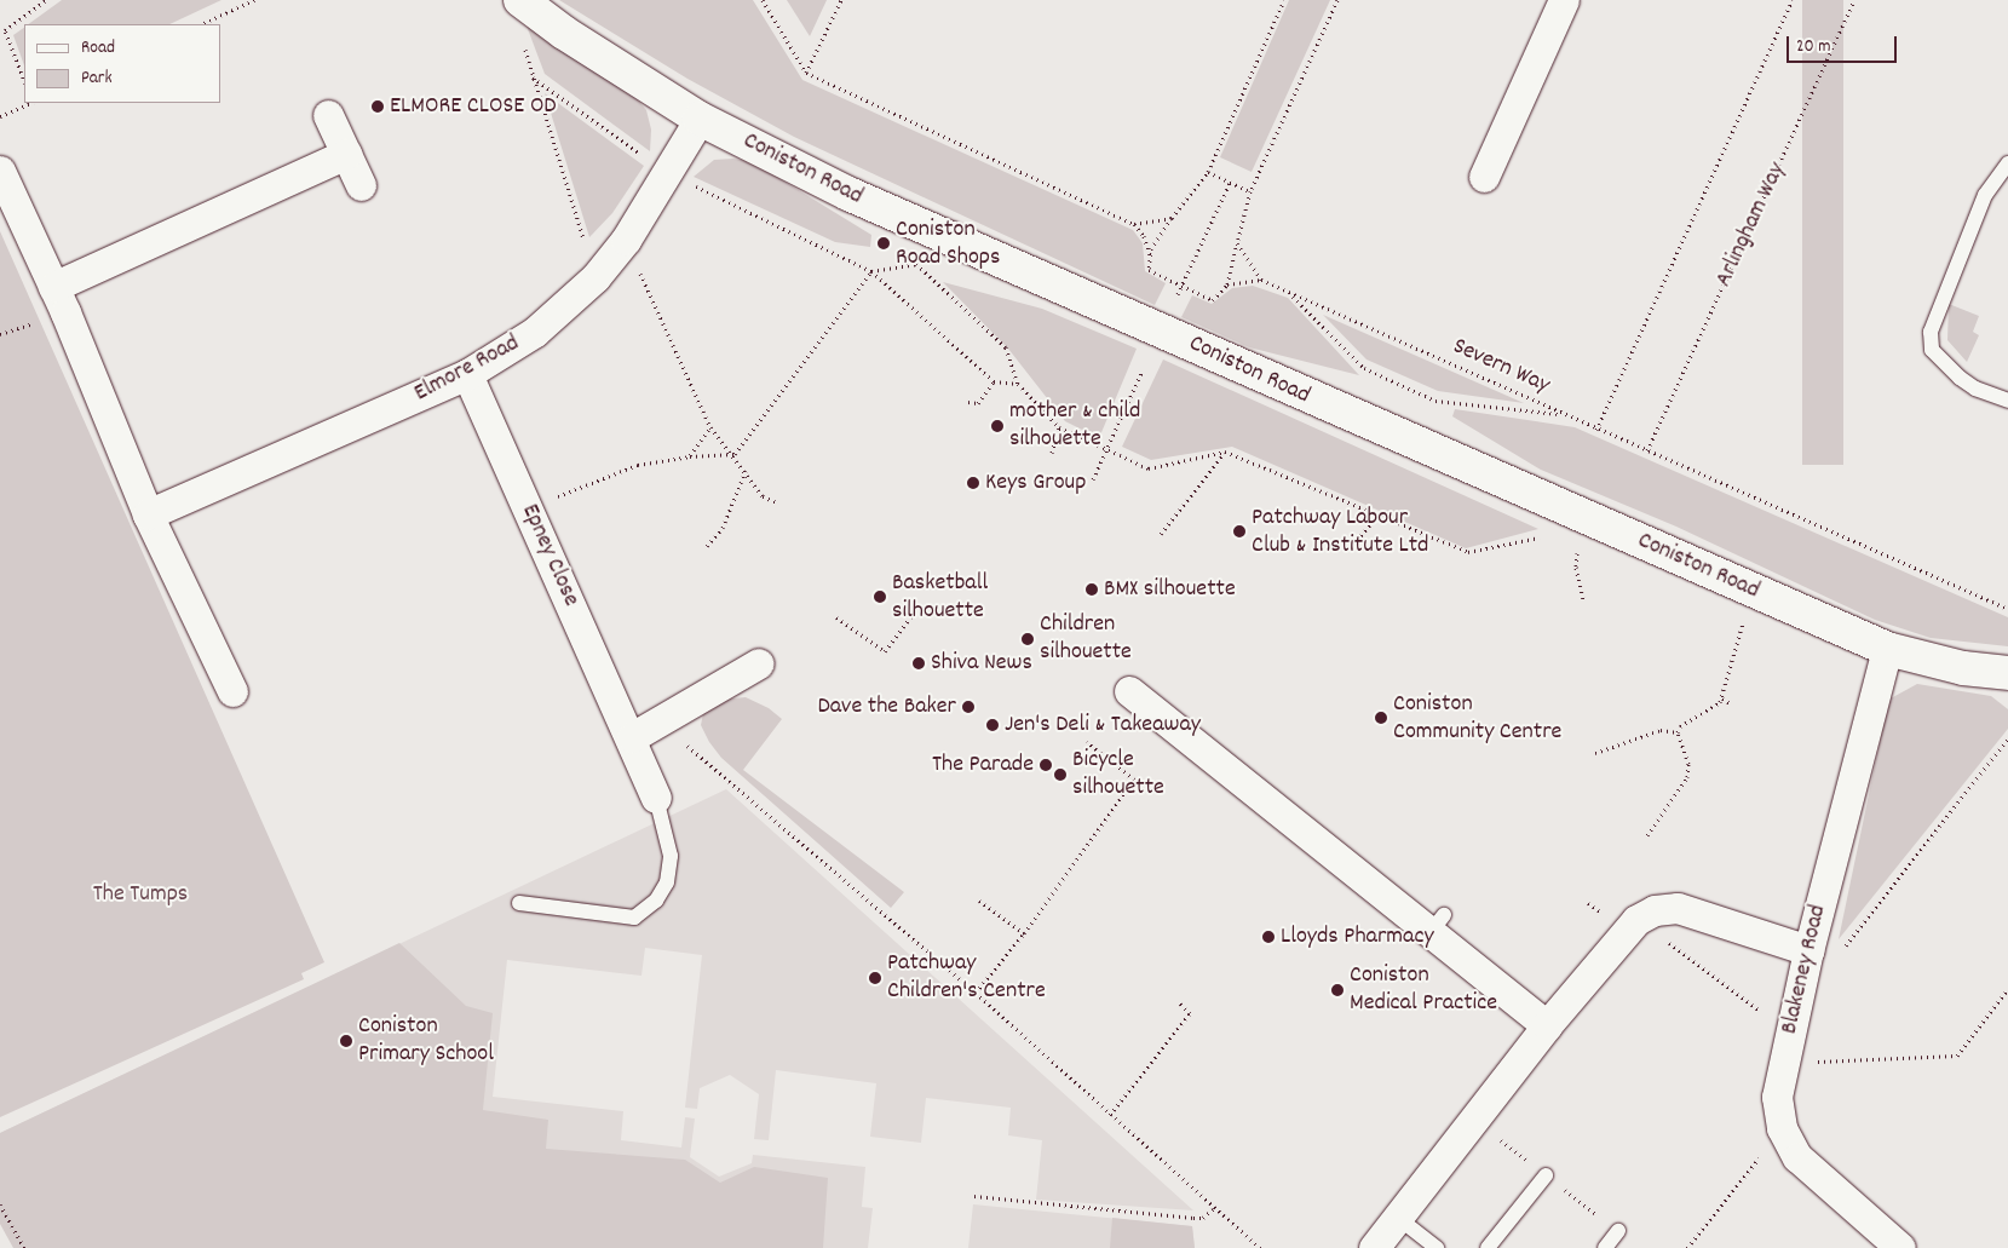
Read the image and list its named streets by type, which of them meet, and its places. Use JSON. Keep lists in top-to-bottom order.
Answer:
{
  "streets": {
    "street": [
      "Coniston Road",
      "Elmore Road",
      "Epney Close",
      "Blakeney Road"
    ],
    "path": ["Arlingham Way", "Severn Way"]
  },
  "crossings": [
    ["Coniston Road", "Elmore Road"],
    ["Coniston Road", "Blakeney Road"],
    ["Arlingham Way", "Severn Way"],
    ["Elmore Road", "Epney Close"]
  ],
  "parks": ["The Tumps"],
  "places": [
    "ELMORE CLOSE OD",
    "Coniston Road Shops",
    "mother & child silhouette",
    "Keys Group",
    "Patchway Labour Club & Institute Ltd",
    "BMX silhouette",
    "Basketball silhouette",
    "Children silhouette",
    "Shiva News",
    "Dave the Baker",
    "Coniston Community Centre",
    "Jen's Deli & Takeaway",
    "The Parade",
    "Bicycle silhouette",
    "Lloyds Pharmacy",
    "Patchway Children's Centre",
    "Coniston Medical Practice",
    "Coniston Primary School"
  ],
  "legend": ["Road", "Park"],
  "scale_bar": "20 m"
}
